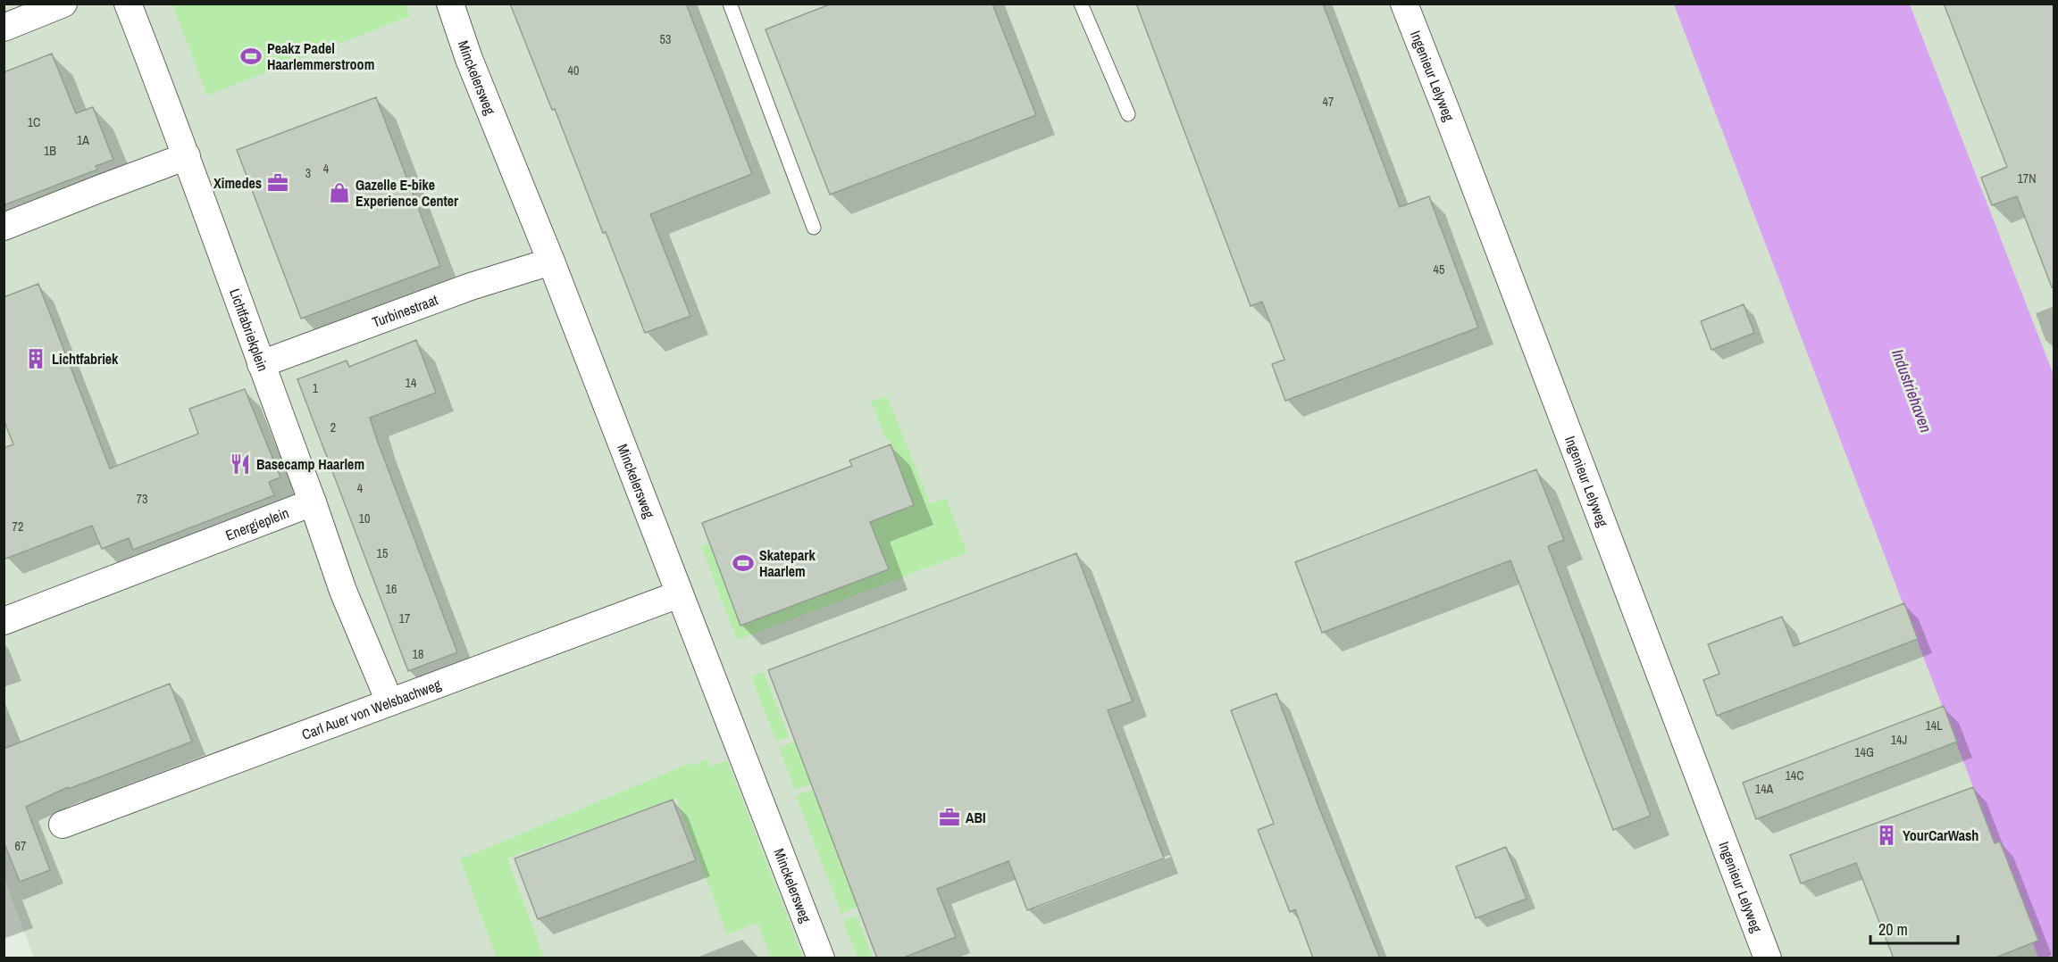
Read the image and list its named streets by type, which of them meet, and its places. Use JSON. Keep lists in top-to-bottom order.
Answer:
{
  "streets": {
    "street": [
      "Ingenieur Lelyweg",
      "Minckelersweg",
      "Turbinestraat",
      "Lichtfabriekplein",
      "Energieplein",
      "Carl Auer von Welsbachweg"
    ]
  },
  "crossings": [
    ["Minckelersweg", "Turbinestraat"],
    ["Minckelersweg", "Carl Auer von Welsbachweg"],
    ["Turbinestraat", "Lichtfabriekplein"],
    ["Lichtfabriekplein", "Energieplein"]
  ],
  "water": ["Industriehaven"],
  "places": {
    "sports": ["Peakz Padel Haarlemmerstroom", "Skatepark Haarlem"],
    "office": ["Ximedes", "ABI"],
    "shop": ["Gazelle E-bike Experience Center"],
    "building": ["Lichtfabriek", "YourCarWash"],
    "restaurant": ["Basecamp Haarlem"]
  },
  "house_numbers": [
    "53",
    "40",
    "47",
    "1C",
    "1A",
    "1B",
    "4",
    "3",
    "17N",
    "45",
    "14",
    "1",
    "2",
    "4",
    "73",
    "10",
    "72",
    "15",
    "16",
    "17",
    "18",
    "14L",
    "14J",
    "14G",
    "14C",
    "14A",
    "67"
  ],
  "scale_bar": "20 m"
}
